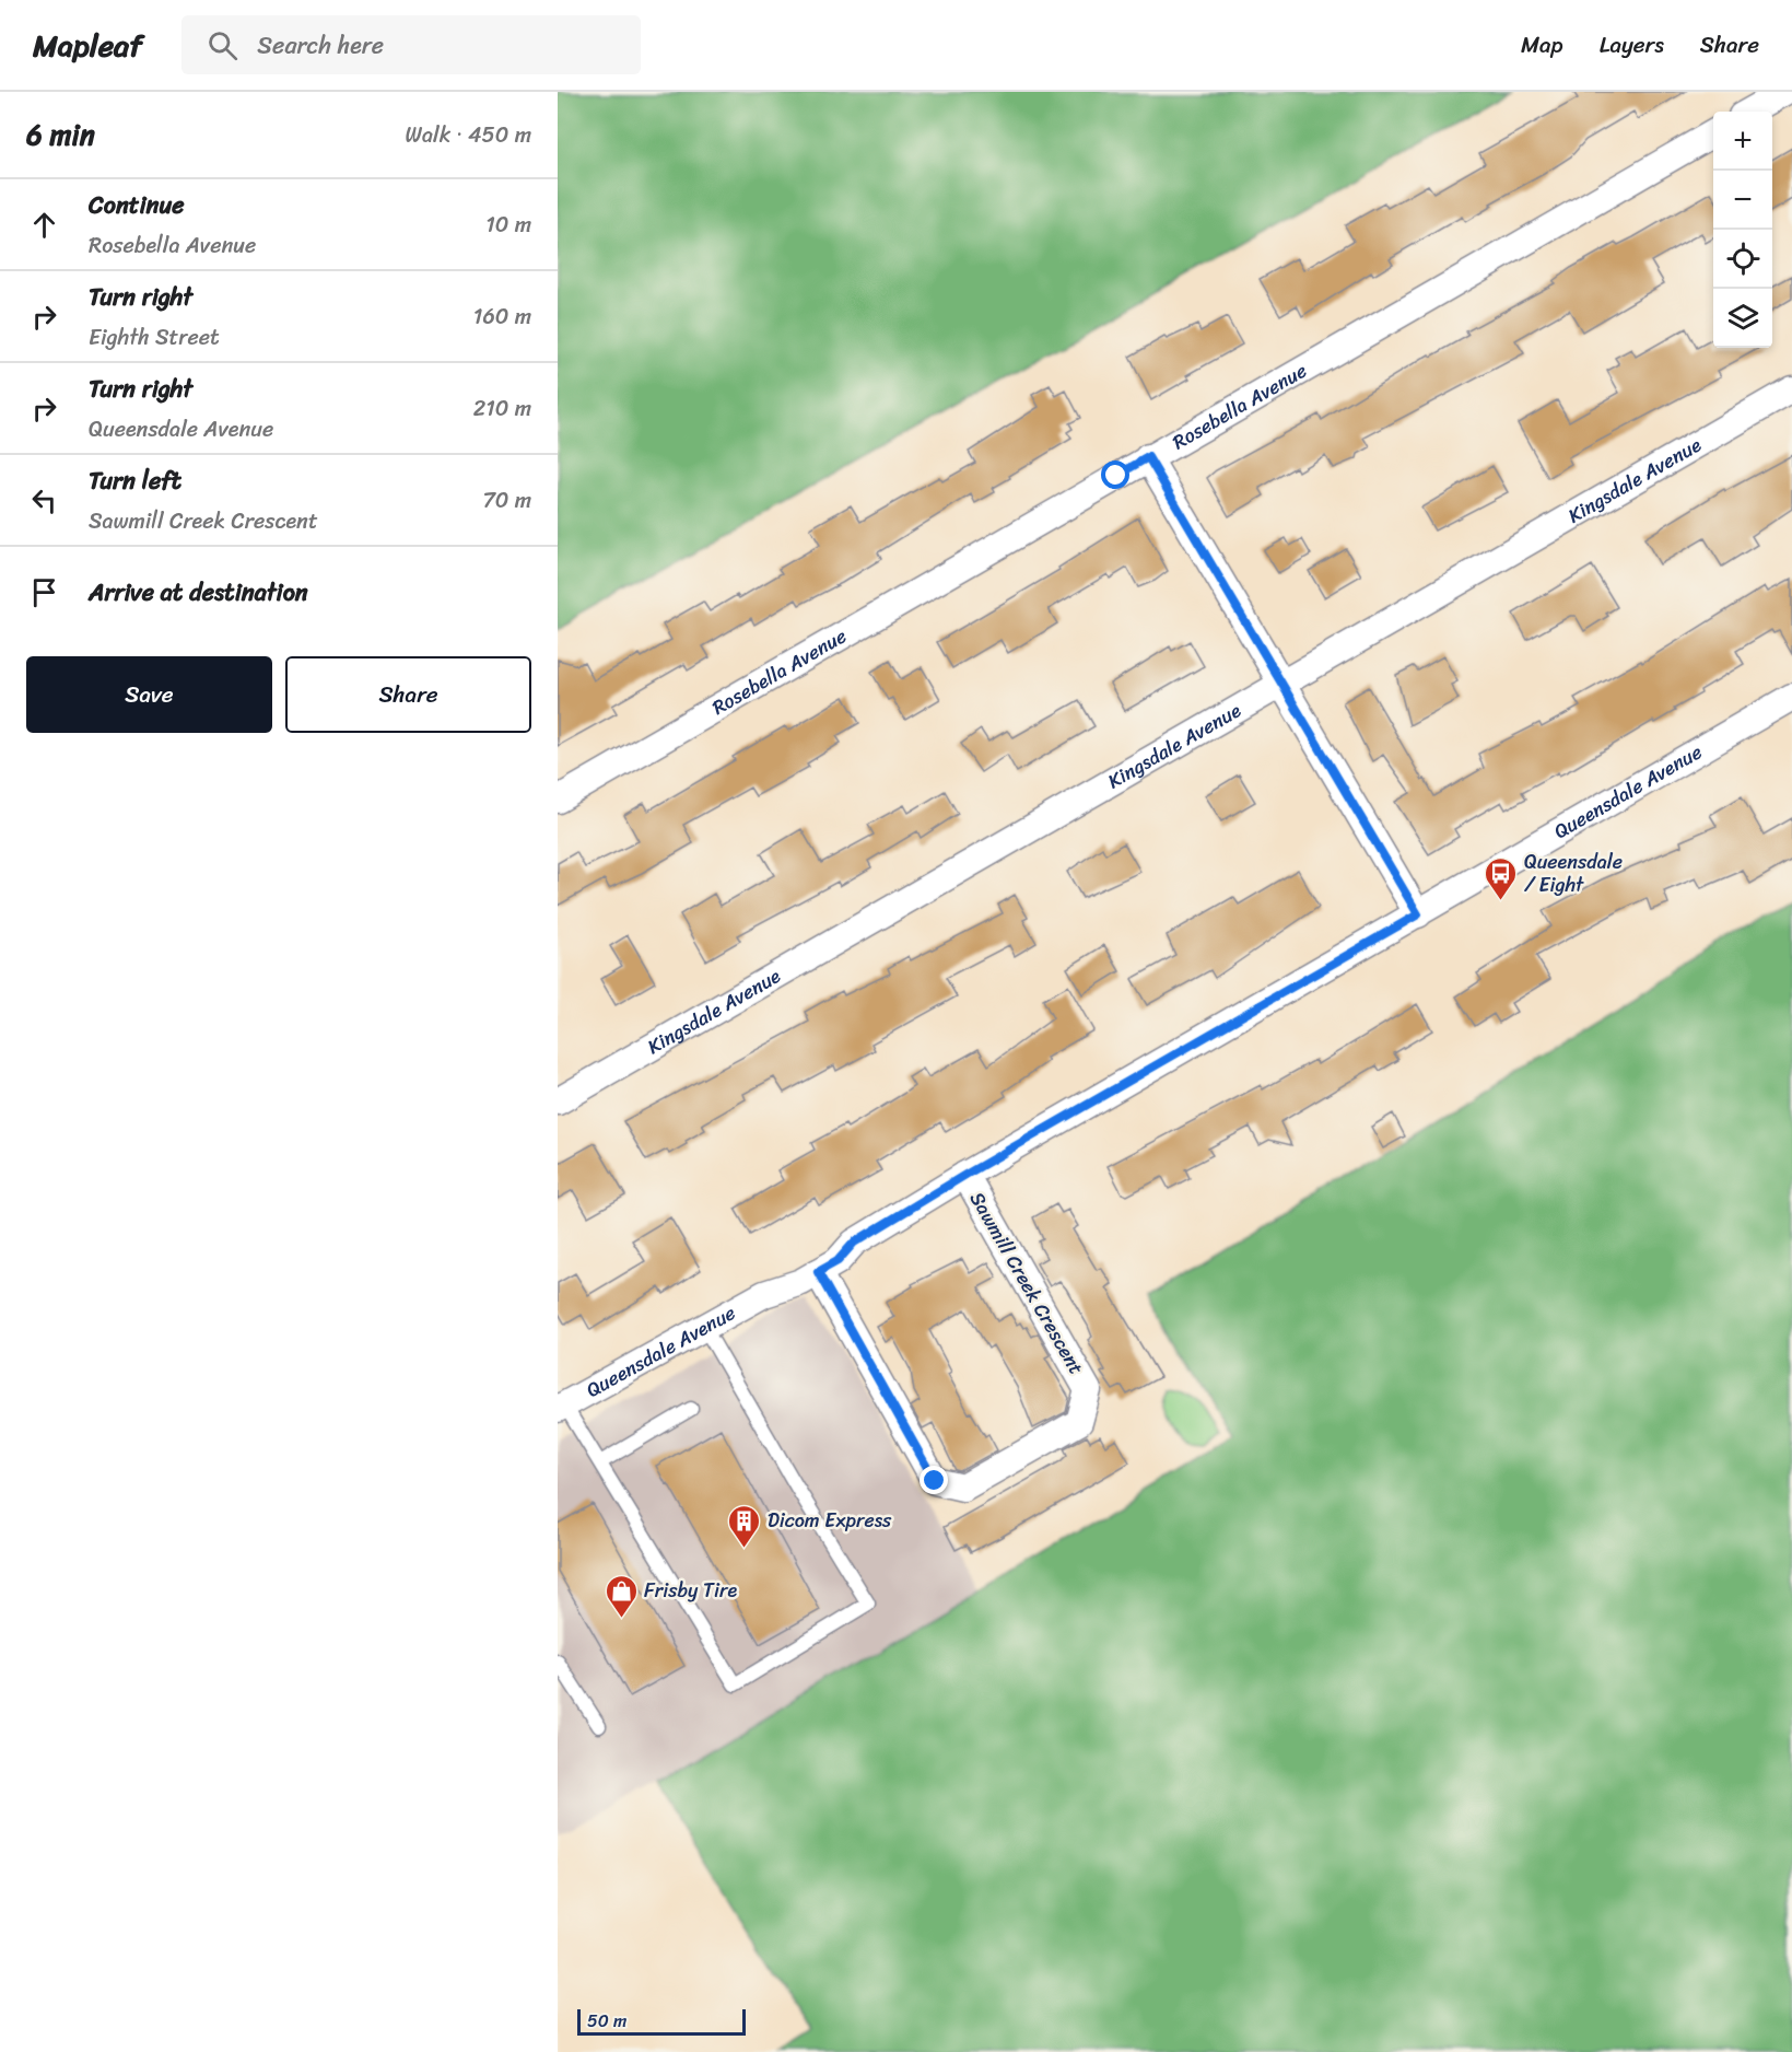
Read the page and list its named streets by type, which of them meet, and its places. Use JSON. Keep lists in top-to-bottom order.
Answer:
{
  "streets": {
    "street": [
      "Rosebella Avenue",
      "Kingsdale Avenue",
      "Queensdale Avenue",
      "Sawmill Creek Crescent"
    ]
  },
  "crossings": [
    ["Queensdale Avenue", "Sawmill Creek Crescent"]
  ],
  "places": {
    "bus stop": ["Queensdale / Eight"],
    "building": ["Dicom Express"],
    "shop": ["Frisby Tire"]
  },
  "scale_bar": "50 m",
  "page": {
    "header": "Mapleaf",
    "search": "Search here",
    "nav": ["Map", "Layers", "Share"],
    "heading": ["6 min", "Walk · 450 m"],
    "map_buttons": ["+", "−"],
    "list": [
      ["Continue", "Rosebella Avenue", "10 m"],
      ["Turn right", "Eighth Street", "160 m"],
      ["Turn right", "Queensdale Avenue", "210 m"],
      ["Turn left", "Sawmill Creek Crescent", "70 m"],
      "Arrive at destination"
    ],
    "buttons": ["Save", "Share"],
    "scale": "50 m"
  }
}
